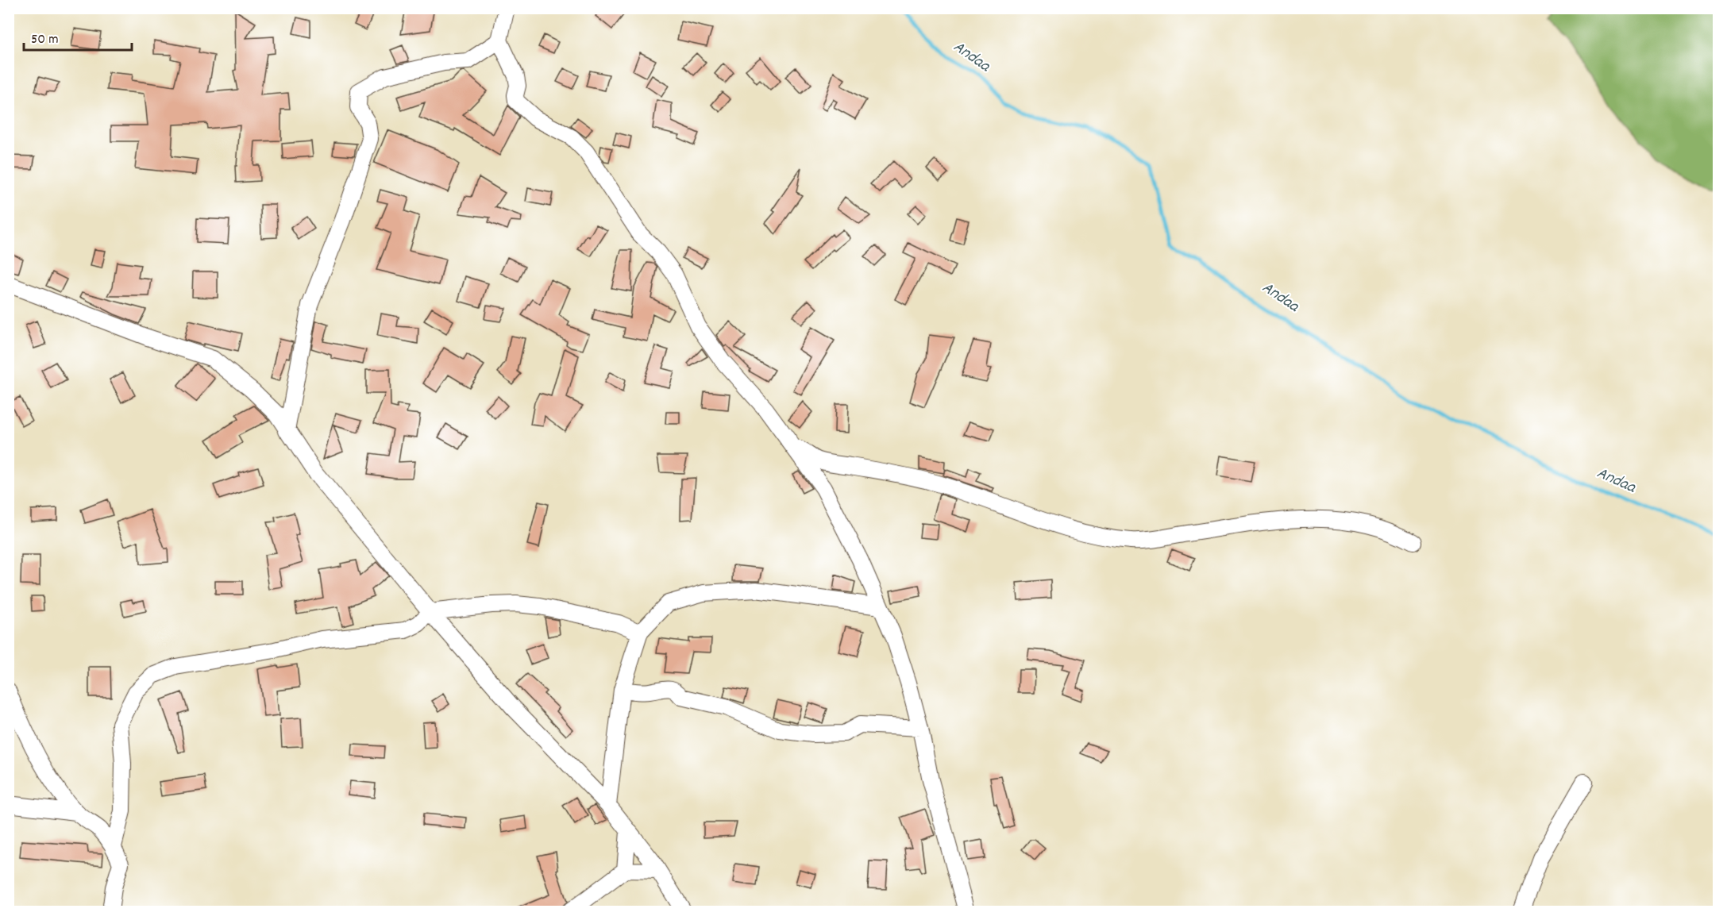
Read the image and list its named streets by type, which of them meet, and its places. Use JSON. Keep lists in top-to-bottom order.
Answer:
{
  "water": ["Andaa"],
  "scale_bar": "50 m"
}
